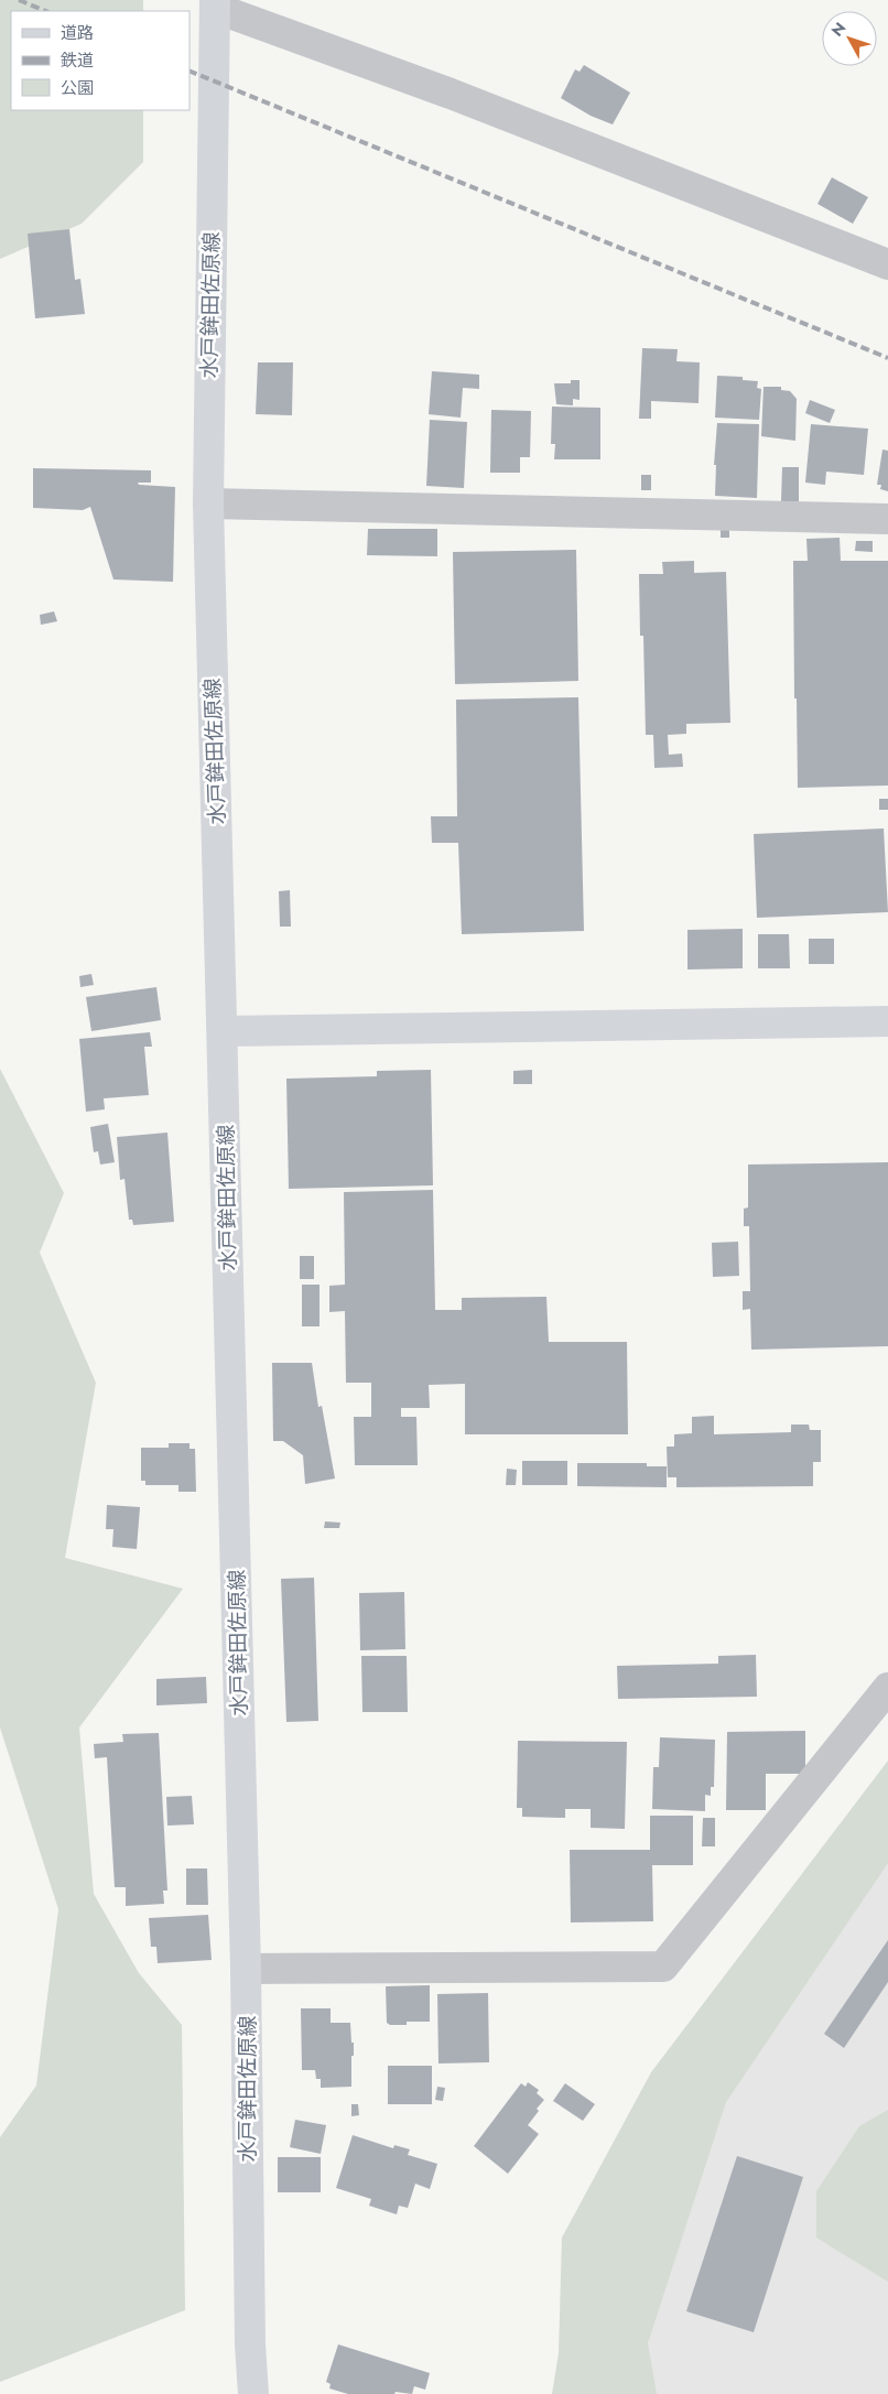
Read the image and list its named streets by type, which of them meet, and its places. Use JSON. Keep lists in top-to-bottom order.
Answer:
{
  "streets": {
    "main road": ["水戸鉾田佐原線"]
  },
  "legend": ["道路", "鉄道", "公園"],
  "north": "top left"
}
